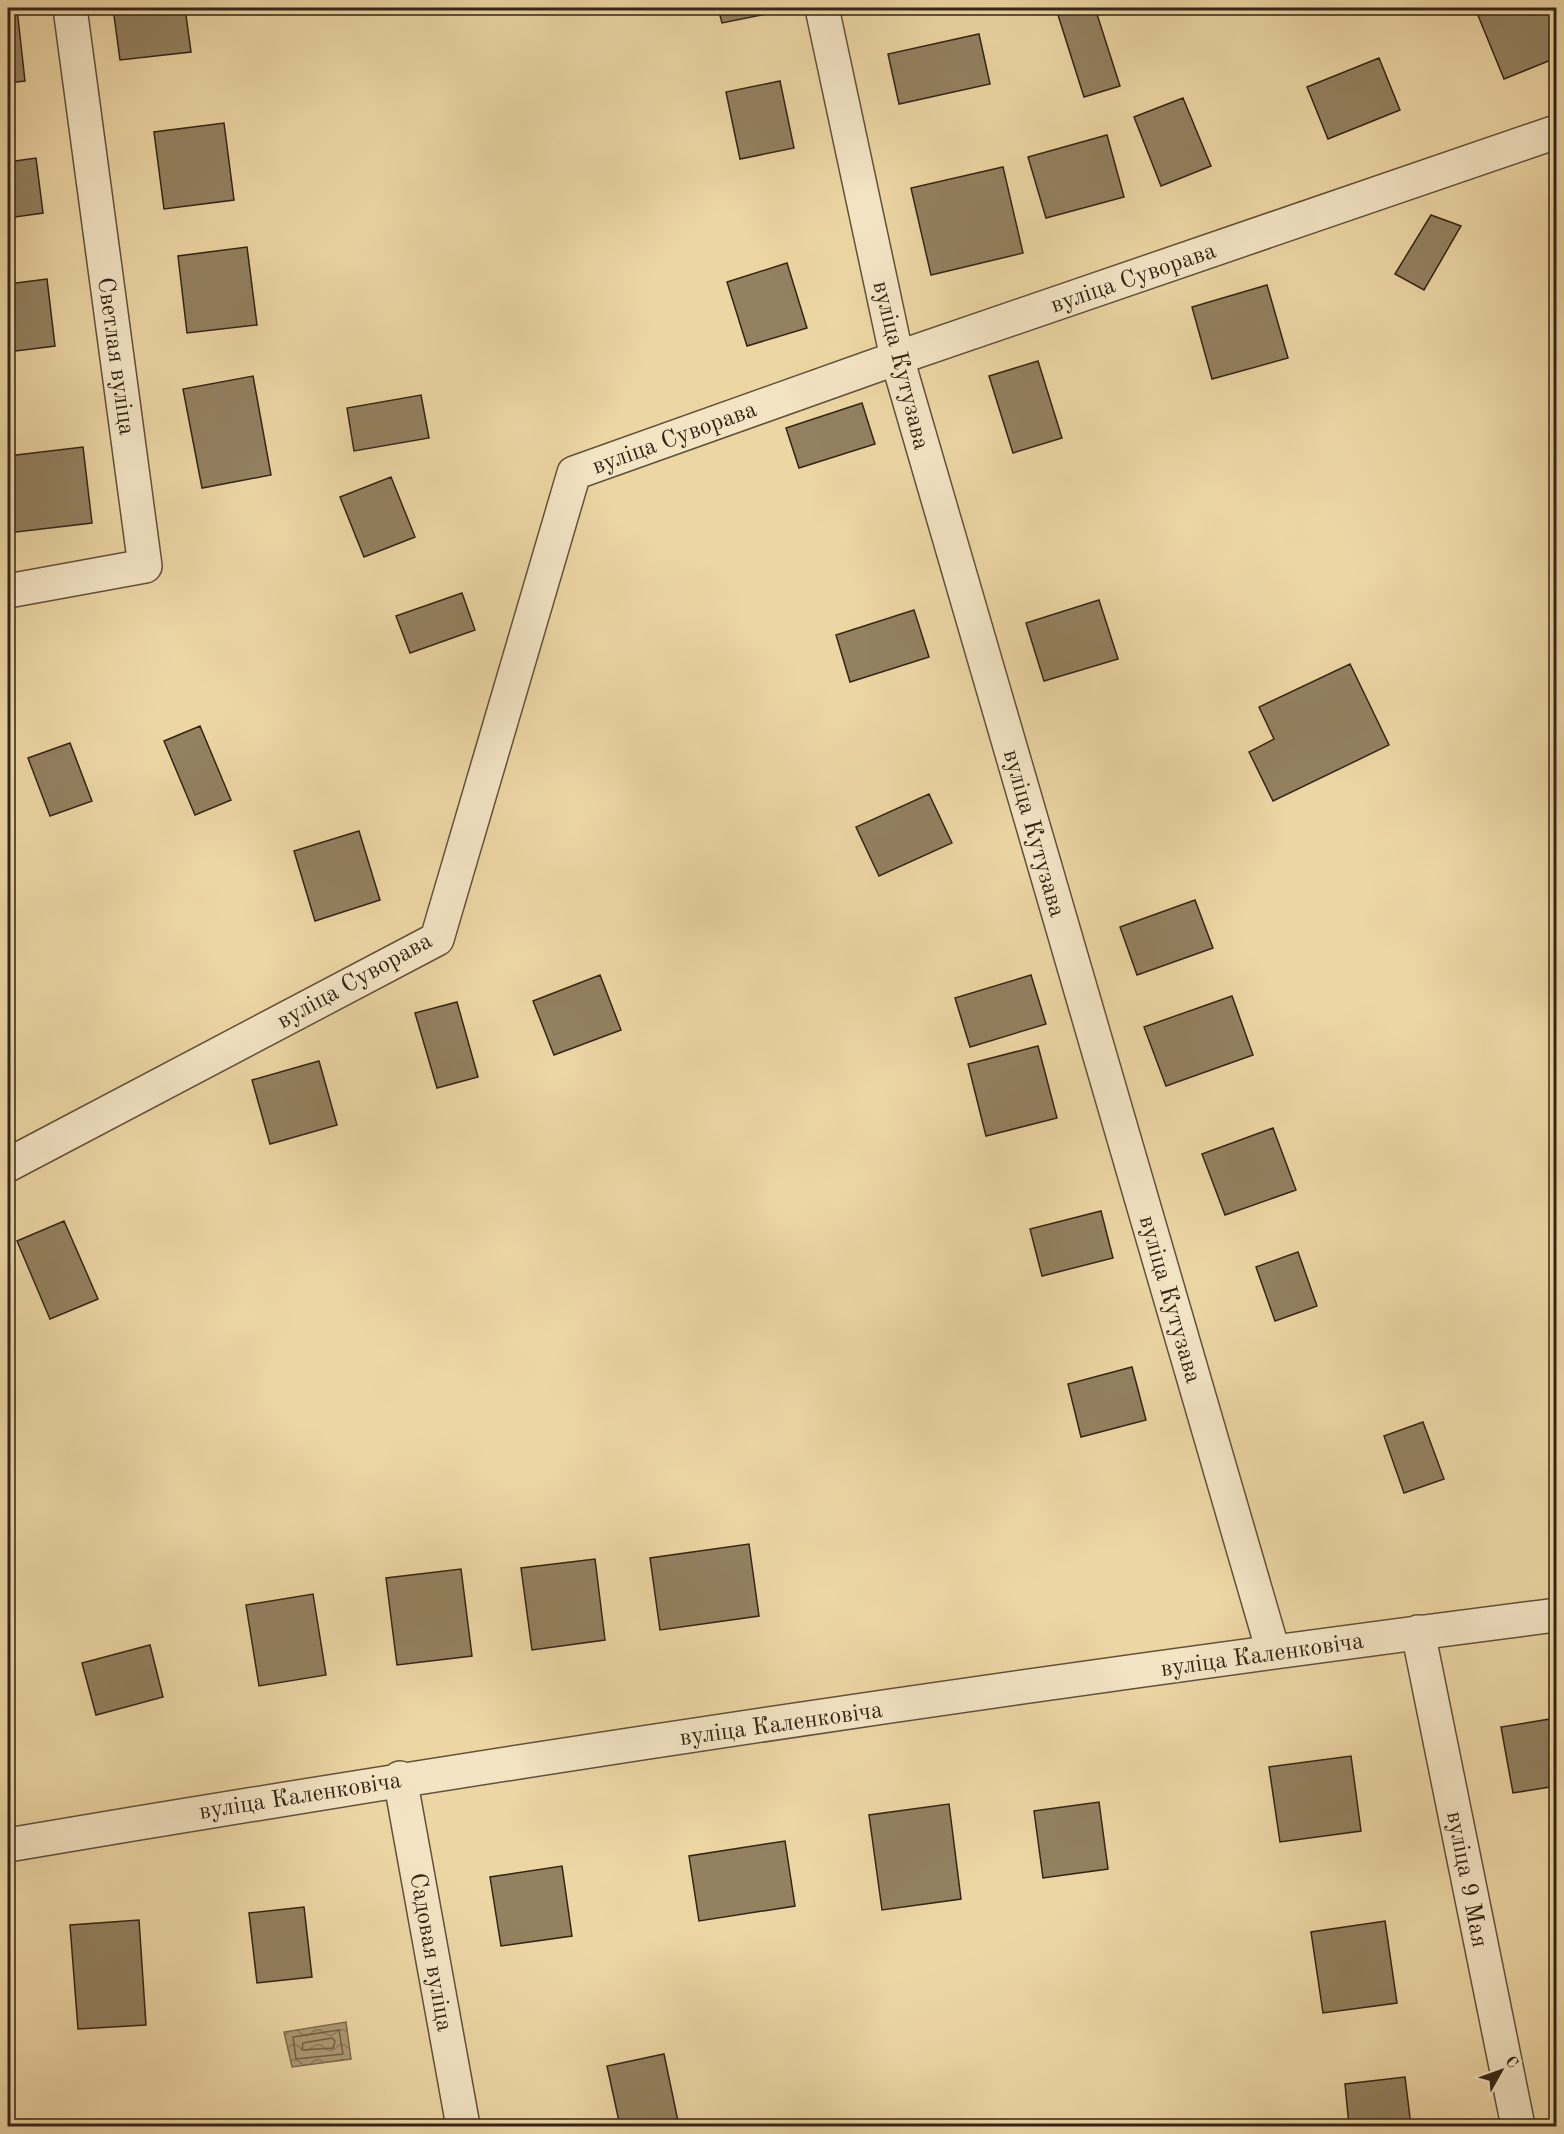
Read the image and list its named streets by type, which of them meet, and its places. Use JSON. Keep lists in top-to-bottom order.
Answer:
{
  "streets": {
    "street": [
      "вуліца Суворава",
      "Светлая вуліца",
      "вуліца Кутузава",
      "вуліца Каленковіча",
      "вуліца 9 Мая",
      "Садовая вуліца"
    ]
  },
  "crossings": [
    ["вуліца Суворава", "вуліца Кутузава"],
    ["вуліца Кутузава", "вуліца Каленковіча"],
    ["вуліца Каленковіча", "вуліца 9 Мая"],
    ["вуліца Каленковіча", "Садовая вуліца"]
  ],
  "north": "top right"
}
